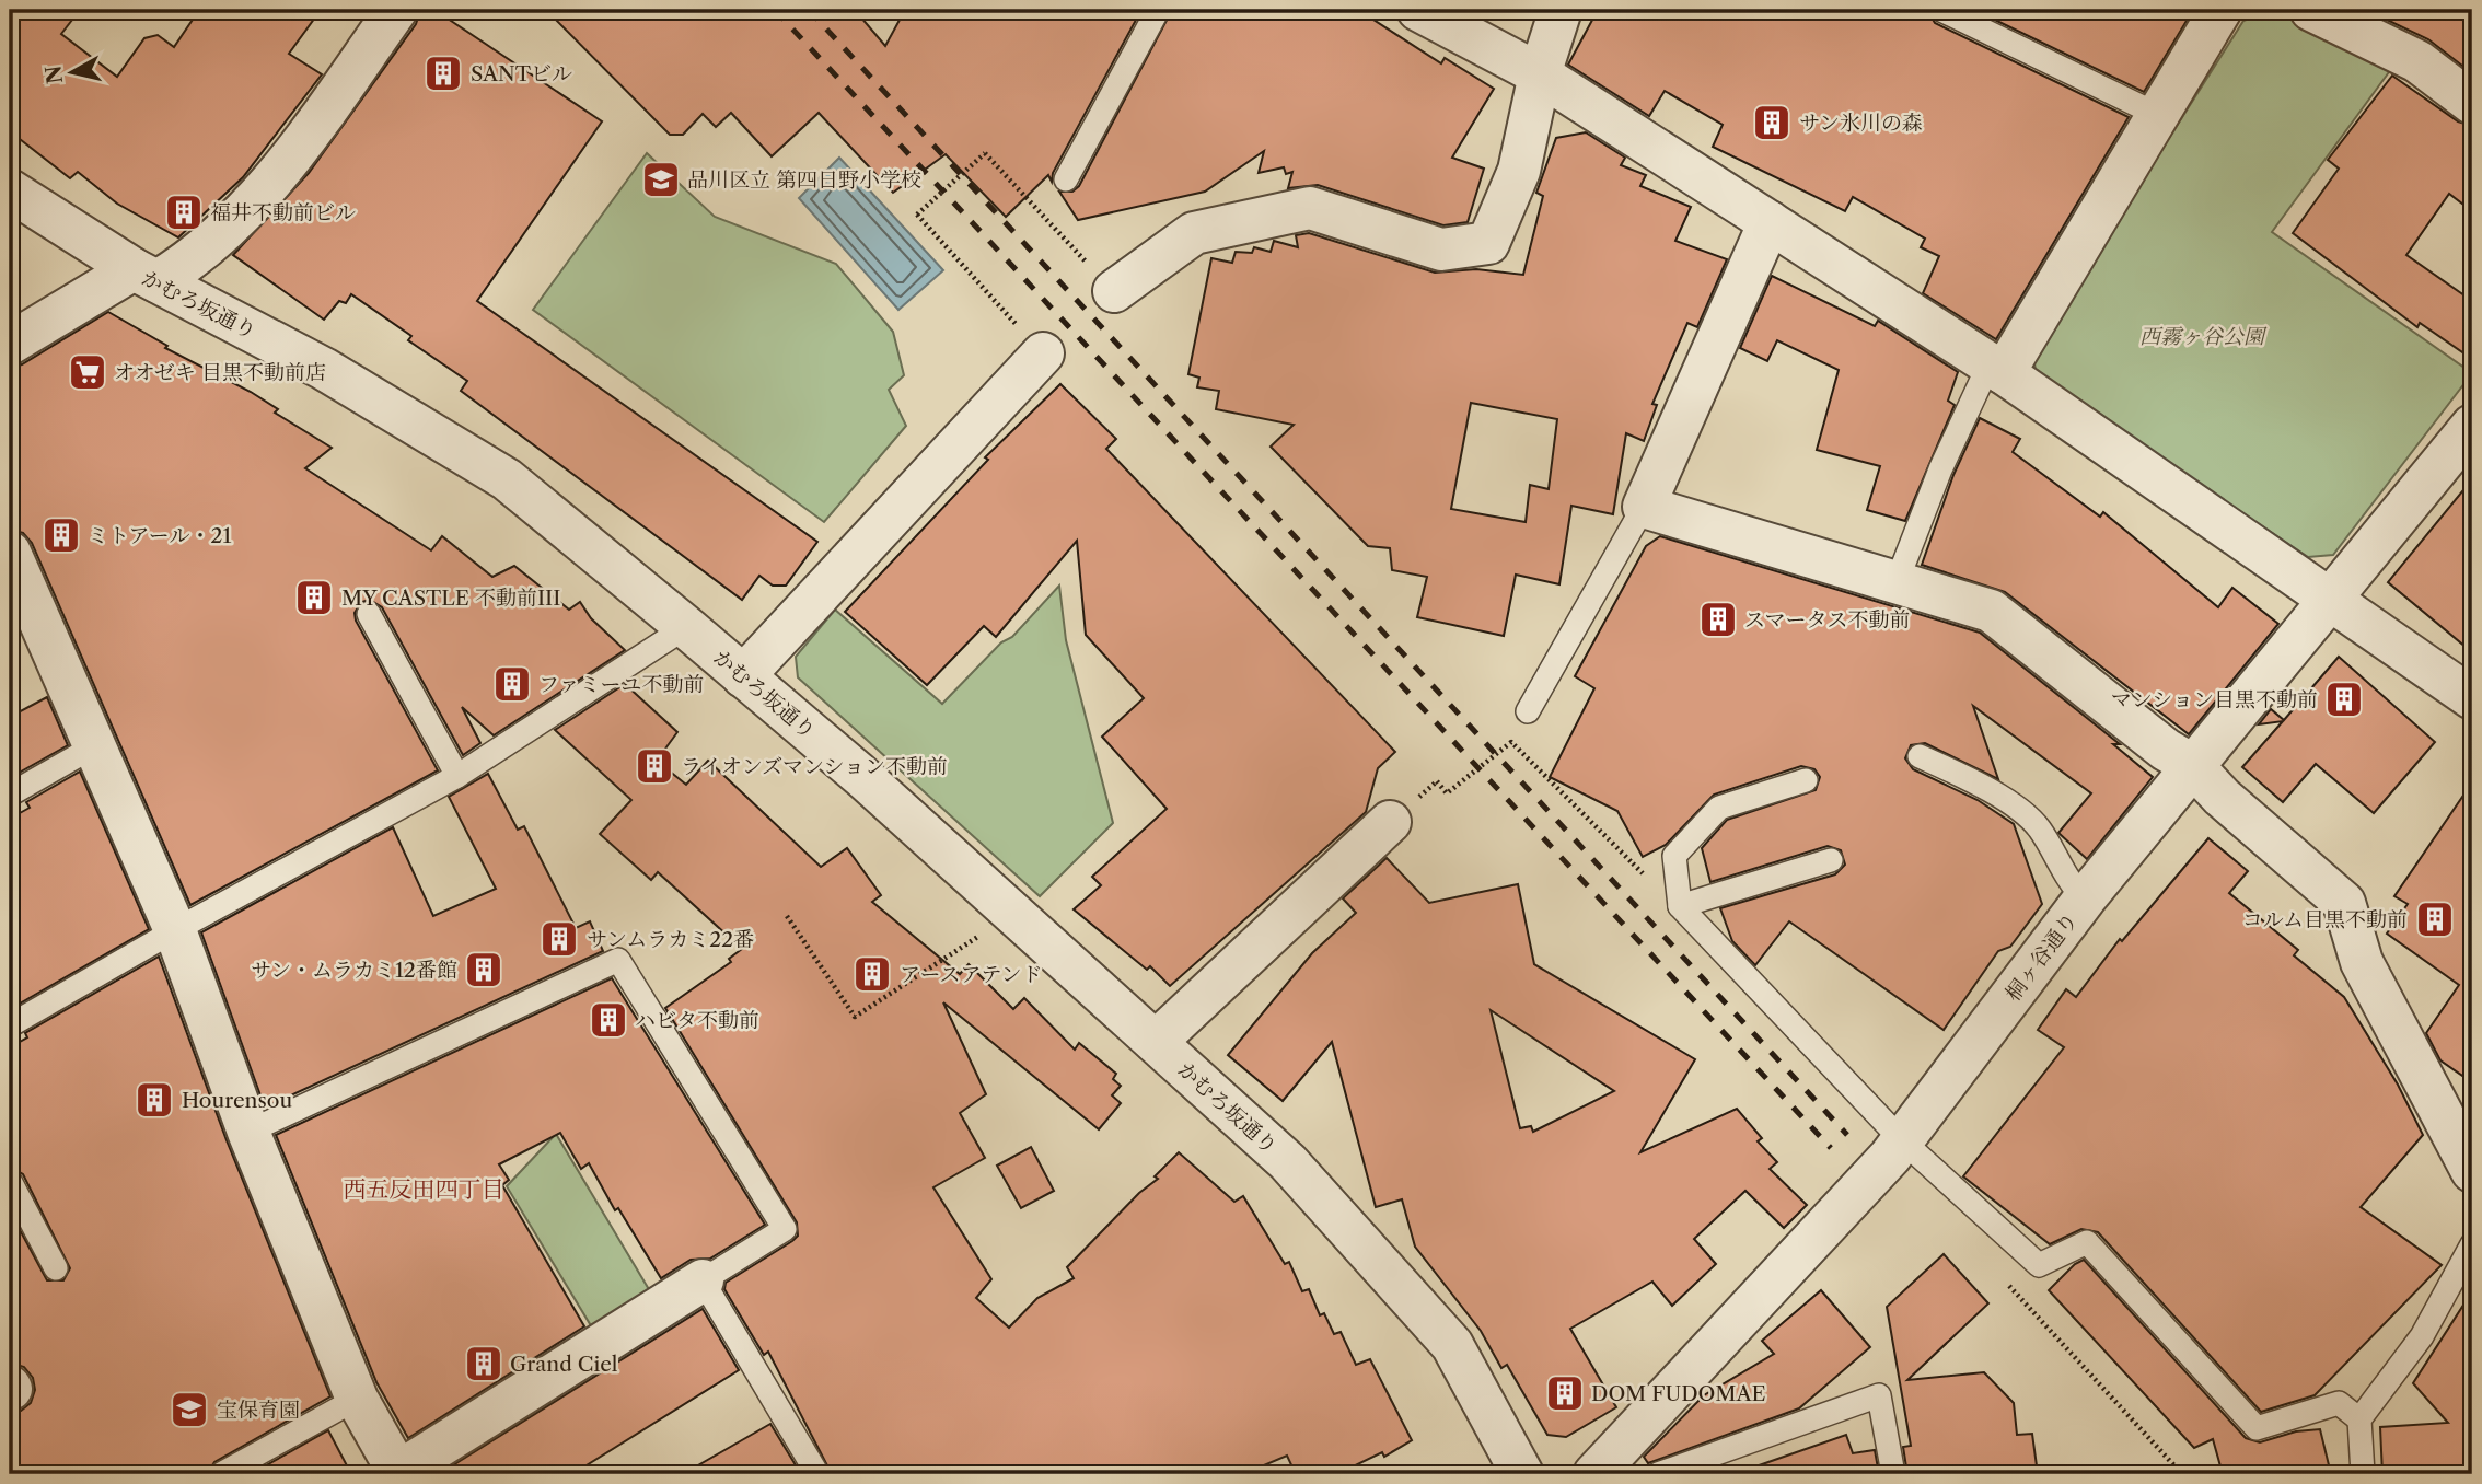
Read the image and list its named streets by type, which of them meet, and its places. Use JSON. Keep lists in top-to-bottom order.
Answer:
{
  "streets": {
    "street": ["かむろ坂通り", "桐ヶ谷通り"]
  },
  "districts": ["西五反田四丁目"],
  "parks": ["西霧ヶ谷公園"],
  "places": {
    "building": [
      "SANTビル",
      "サン氷川の森",
      "福井不動前ビル",
      "ミトアール・21",
      "MY CASTLE 不動前III",
      "スマータス不動前",
      "ファミーユ不動前",
      "マンション目黒不動前",
      "ライオンズマンション不動前",
      "コルム目黒不動前",
      "サンムラカミ22番",
      "サン・ムラカミ12番館",
      "アースアテンド",
      "ハビタ不動前",
      "Hourensou",
      "Grand Ciel",
      "DOM FUDOMAE"
    ],
    "school or university": ["品川区立 第四日野小学校", "宝保育園"],
    "supermarket": ["オオゼキ 目黒不動前店"]
  },
  "north": "left"
}
